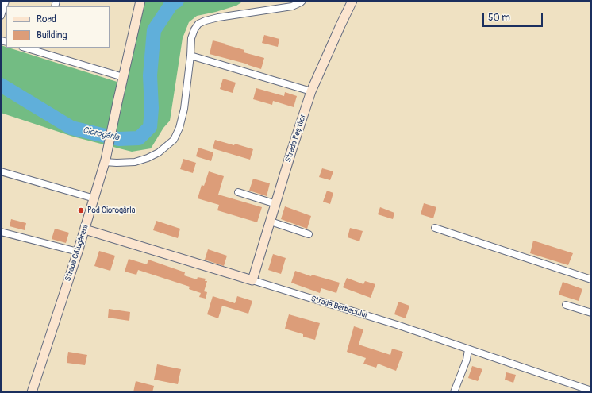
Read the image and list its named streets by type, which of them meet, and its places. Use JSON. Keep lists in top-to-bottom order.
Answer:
{
  "streets": {
    "street": ["Strada Peștilor", "Strada Călugăreni", "Strada Berbecului"]
  },
  "crossings": [
    ["Strada Peștilor", "Strada Berbecului"],
    ["Strada Călugăreni", "Strada Berbecului"]
  ],
  "water": ["Ciorogârla"],
  "places": ["Pod Ciorogârla"],
  "legend": ["Road", "Building"],
  "scale_bar": "50 m"
}
